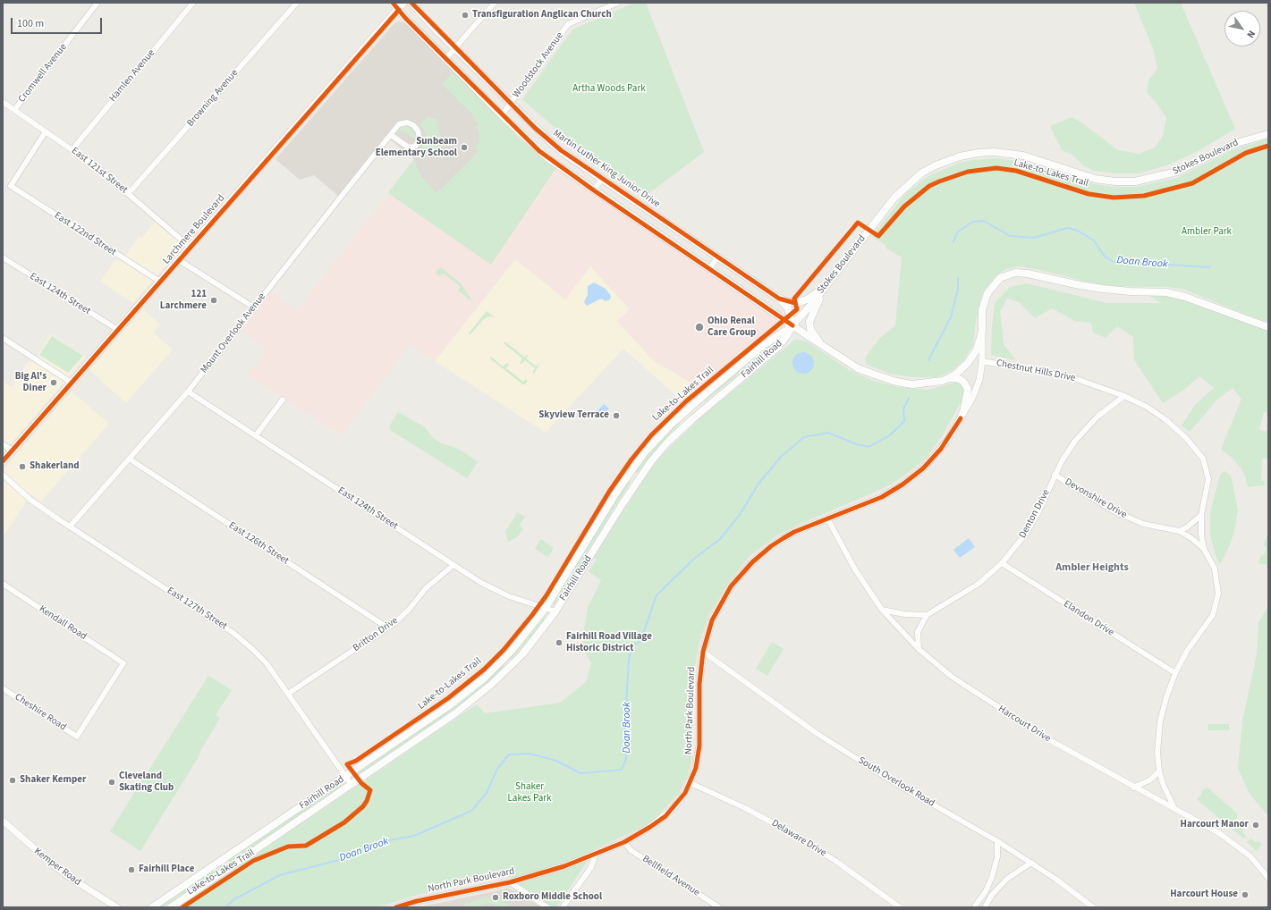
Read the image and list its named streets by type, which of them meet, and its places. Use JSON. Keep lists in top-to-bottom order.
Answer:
{
  "streets": {
    "main road": [
      "Stokes Boulevard",
      "Martin Luther King Junior Drive",
      "Larchmere Boulevard",
      "Fairhill Road"
    ],
    "street": [
      "Woodstock Avenue",
      "Cromwell Avenue",
      "Hamlen Avenue",
      "Browning Avenue",
      "East 121st Street",
      "East 122nd Street",
      "East 124th Street",
      "Mount Overlook Avenue",
      "Chestnut Hills Drive",
      "Devonshire Drive",
      "Denton Drive",
      "East 126th Street",
      "East 127th Street",
      "Elandon Drive",
      "Kendall Road",
      "Britton Drive",
      "North Park Boulevard",
      "Cheshire Road",
      "Harcourt Drive",
      "South Overlook Road",
      "Delaware Drive",
      "Kemper Road",
      "Bellfield Avenue"
    ],
    "cycle path": ["Lake-to-Lakes Trail"]
  },
  "crossings": [
    ["Woodstock Avenue", "Martin Luther King Junior Drive"],
    ["Cromwell Avenue", "East 121st Street"],
    ["Hamlen Avenue", "East 121st Street"],
    ["Browning Avenue", "East 121st Street"],
    ["Stokes Boulevard", "Martin Luther King Junior Drive"],
    ["Stokes Boulevard", "Fairhill Road"],
    ["Martin Luther King Junior Drive", "Fairhill Road"],
    ["East 121st Street", "Larchmere Boulevard"],
    ["East 121st Street", "East 122nd Street"],
    ["Larchmere Boulevard", "East 122nd Street"],
    ["Larchmere Boulevard", "East 124th Street"],
    ["East 124th Street", "Mount Overlook Avenue"],
    ["East 124th Street", "Fairhill Road"],
    ["East 124th Street", "Britton Drive"],
    ["Mount Overlook Avenue", "East 126th Street"],
    ["Mount Overlook Avenue", "East 127th Street"],
    ["Fairhill Road", "East 127th Street"],
    ["Chestnut Hills Drive", "Devonshire Drive"],
    ["Chestnut Hills Drive", "Denton Drive"],
    ["Chestnut Hills Drive", "Elandon Drive"],
    ["Chestnut Hills Drive", "North Park Boulevard"],
    ["Chestnut Hills Drive", "Harcourt Drive"],
    ["Devonshire Drive", "Denton Drive"],
    ["Denton Drive", "Elandon Drive"],
    ["East 126th Street", "Britton Drive"],
    ["East 127th Street", "Britton Drive"],
    ["Kendall Road", "Cheshire Road"],
    ["North Park Boulevard", "Harcourt Drive"],
    ["North Park Boulevard", "South Overlook Road"],
    ["North Park Boulevard", "Delaware Drive"],
    ["North Park Boulevard", "Bellfield Avenue"]
  ],
  "districts": ["Ambler Heights"],
  "water": ["Doan Brook"],
  "parks": ["Artha Woods Park", "Ambler Park", "Shaker Lakes Park"],
  "places": [
    "Transfiguration Anglican Church",
    "Sunbeam Elementary School",
    "121 Larchmere",
    "Ohio Renal Care Group",
    "Big Al's Diner",
    "Skyview Terrace",
    "Shakerland",
    "Fairhill Road Village Historic District",
    "Shaker Kemper",
    "Cleveland Skating Club",
    "Harcourt Manor",
    "Fairhill Place",
    "Harcourt House",
    "Roxboro Middle School"
  ],
  "scale_bar": "100 m",
  "north": "bottom right"
}
